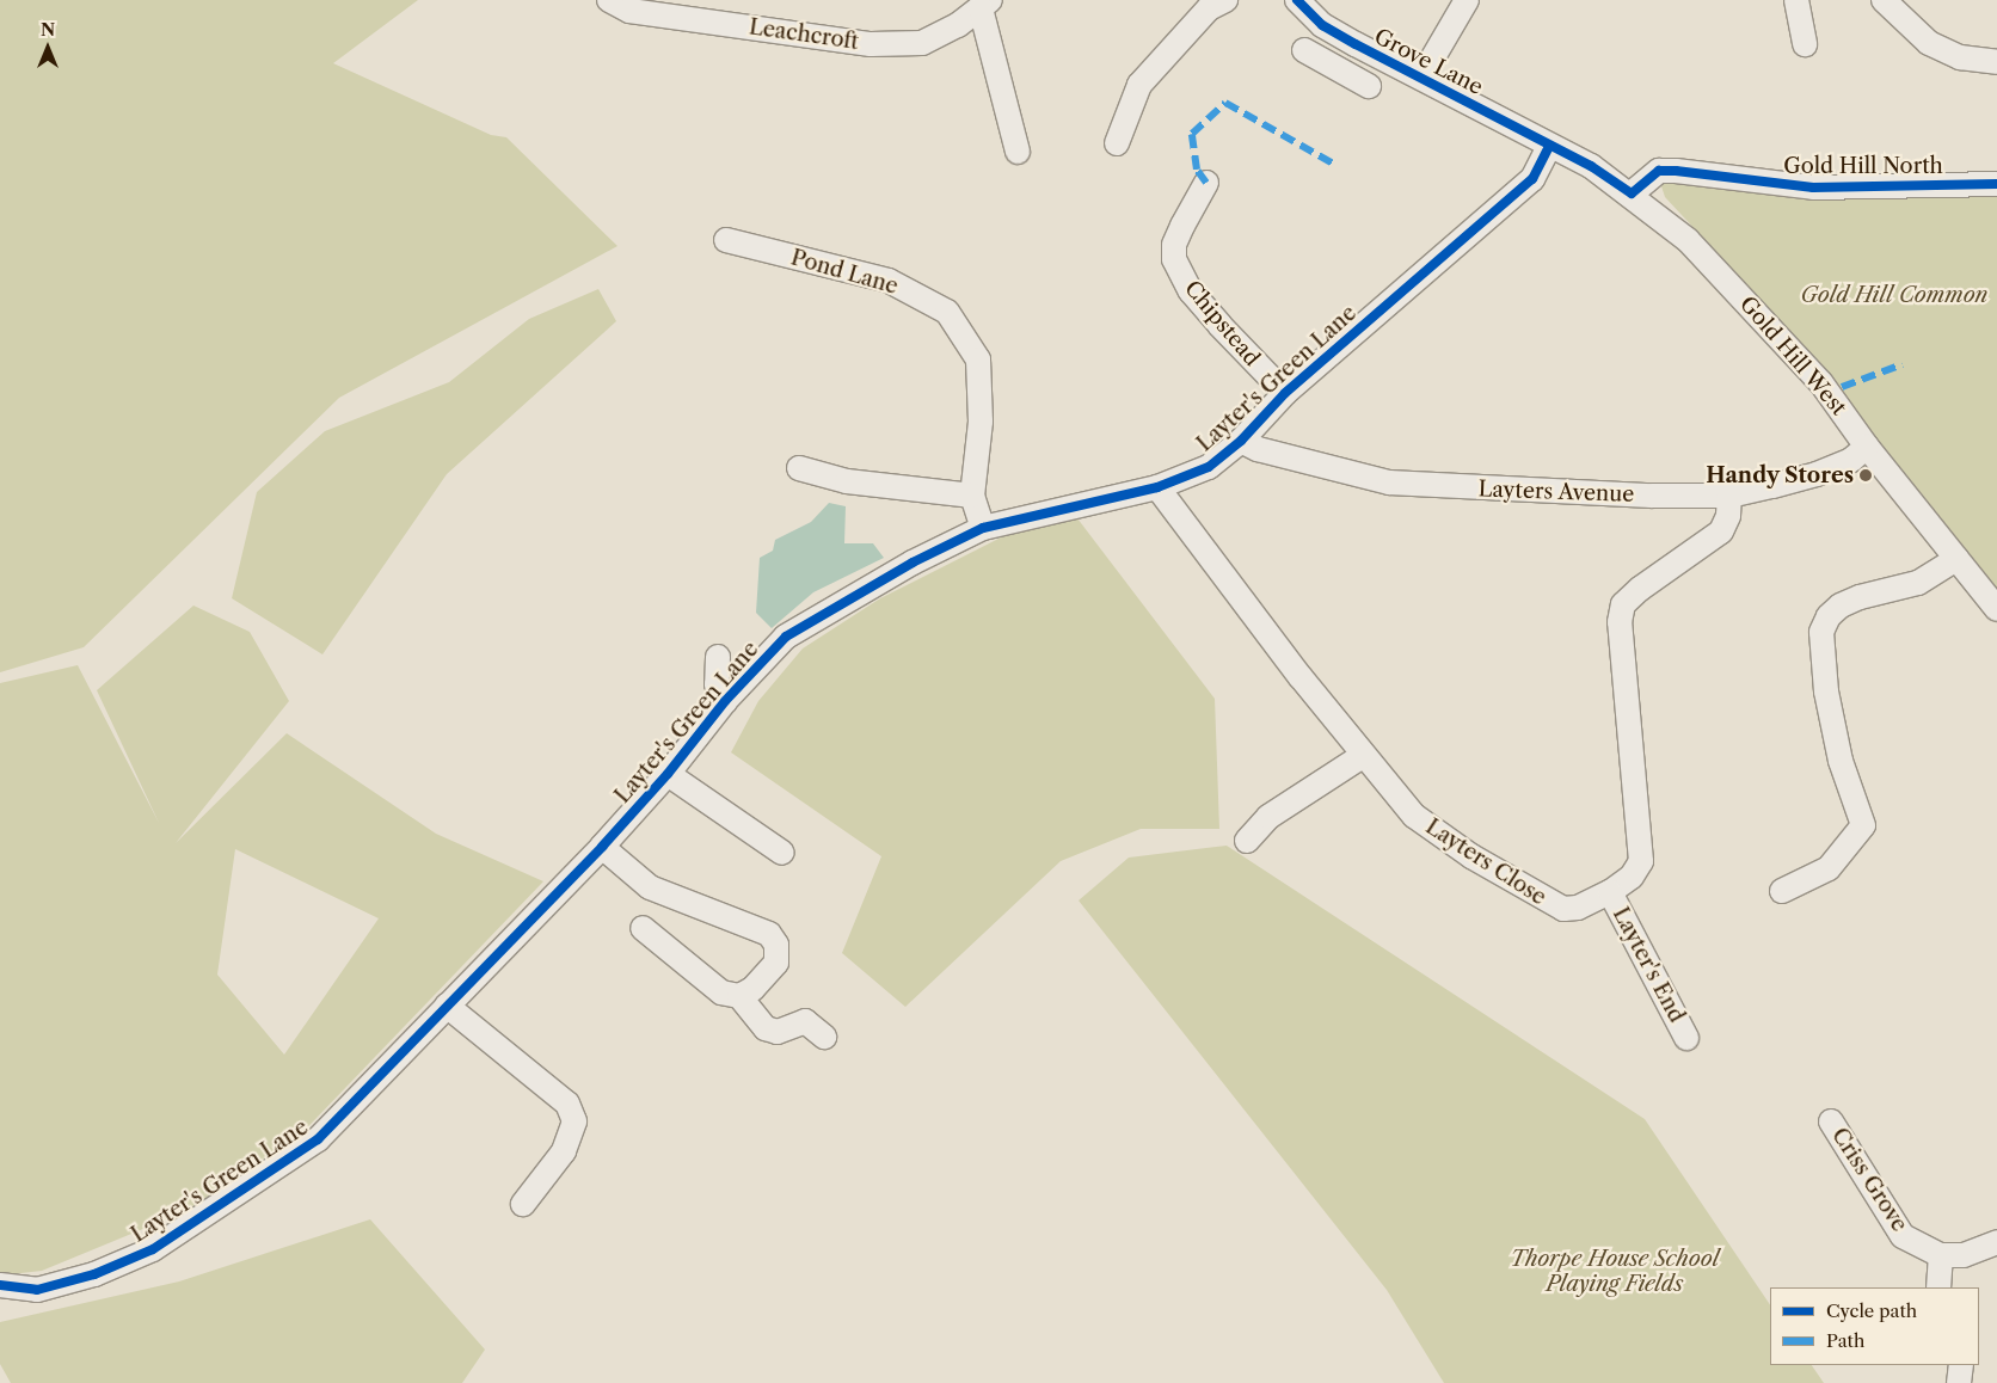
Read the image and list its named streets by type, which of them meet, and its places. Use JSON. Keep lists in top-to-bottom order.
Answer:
{
  "streets": {
    "street": [
      "Leachcroft",
      "Grove Lane",
      "Gold Hill North",
      "Pond Lane",
      "Chipstead",
      "Gold Hill West",
      "Layter's Green Lane",
      "Layters Avenue",
      "Layters Close",
      "Layter's End",
      "Criss Grove"
    ]
  },
  "crossings": [
    ["Grove Lane", "Gold Hill West"],
    ["Grove Lane", "Layter's Green Lane"],
    ["Gold Hill North", "Gold Hill West"],
    ["Pond Lane", "Layter's Green Lane"],
    ["Chipstead", "Layter's Green Lane"],
    ["Gold Hill West", "Layter's Green Lane"],
    ["Gold Hill West", "Layters Avenue"],
    ["Layter's Green Lane", "Layters Avenue"],
    ["Layter's Green Lane", "Layters Close"],
    ["Layters Avenue", "Layters Close"],
    ["Layters Close", "Layter's End"]
  ],
  "parks": ["Gold Hill Common", "Thorpe House School Playing Fields"],
  "places": ["Handy Stores"],
  "legend": ["Cycle path", "Path"],
  "north": "top"
}
